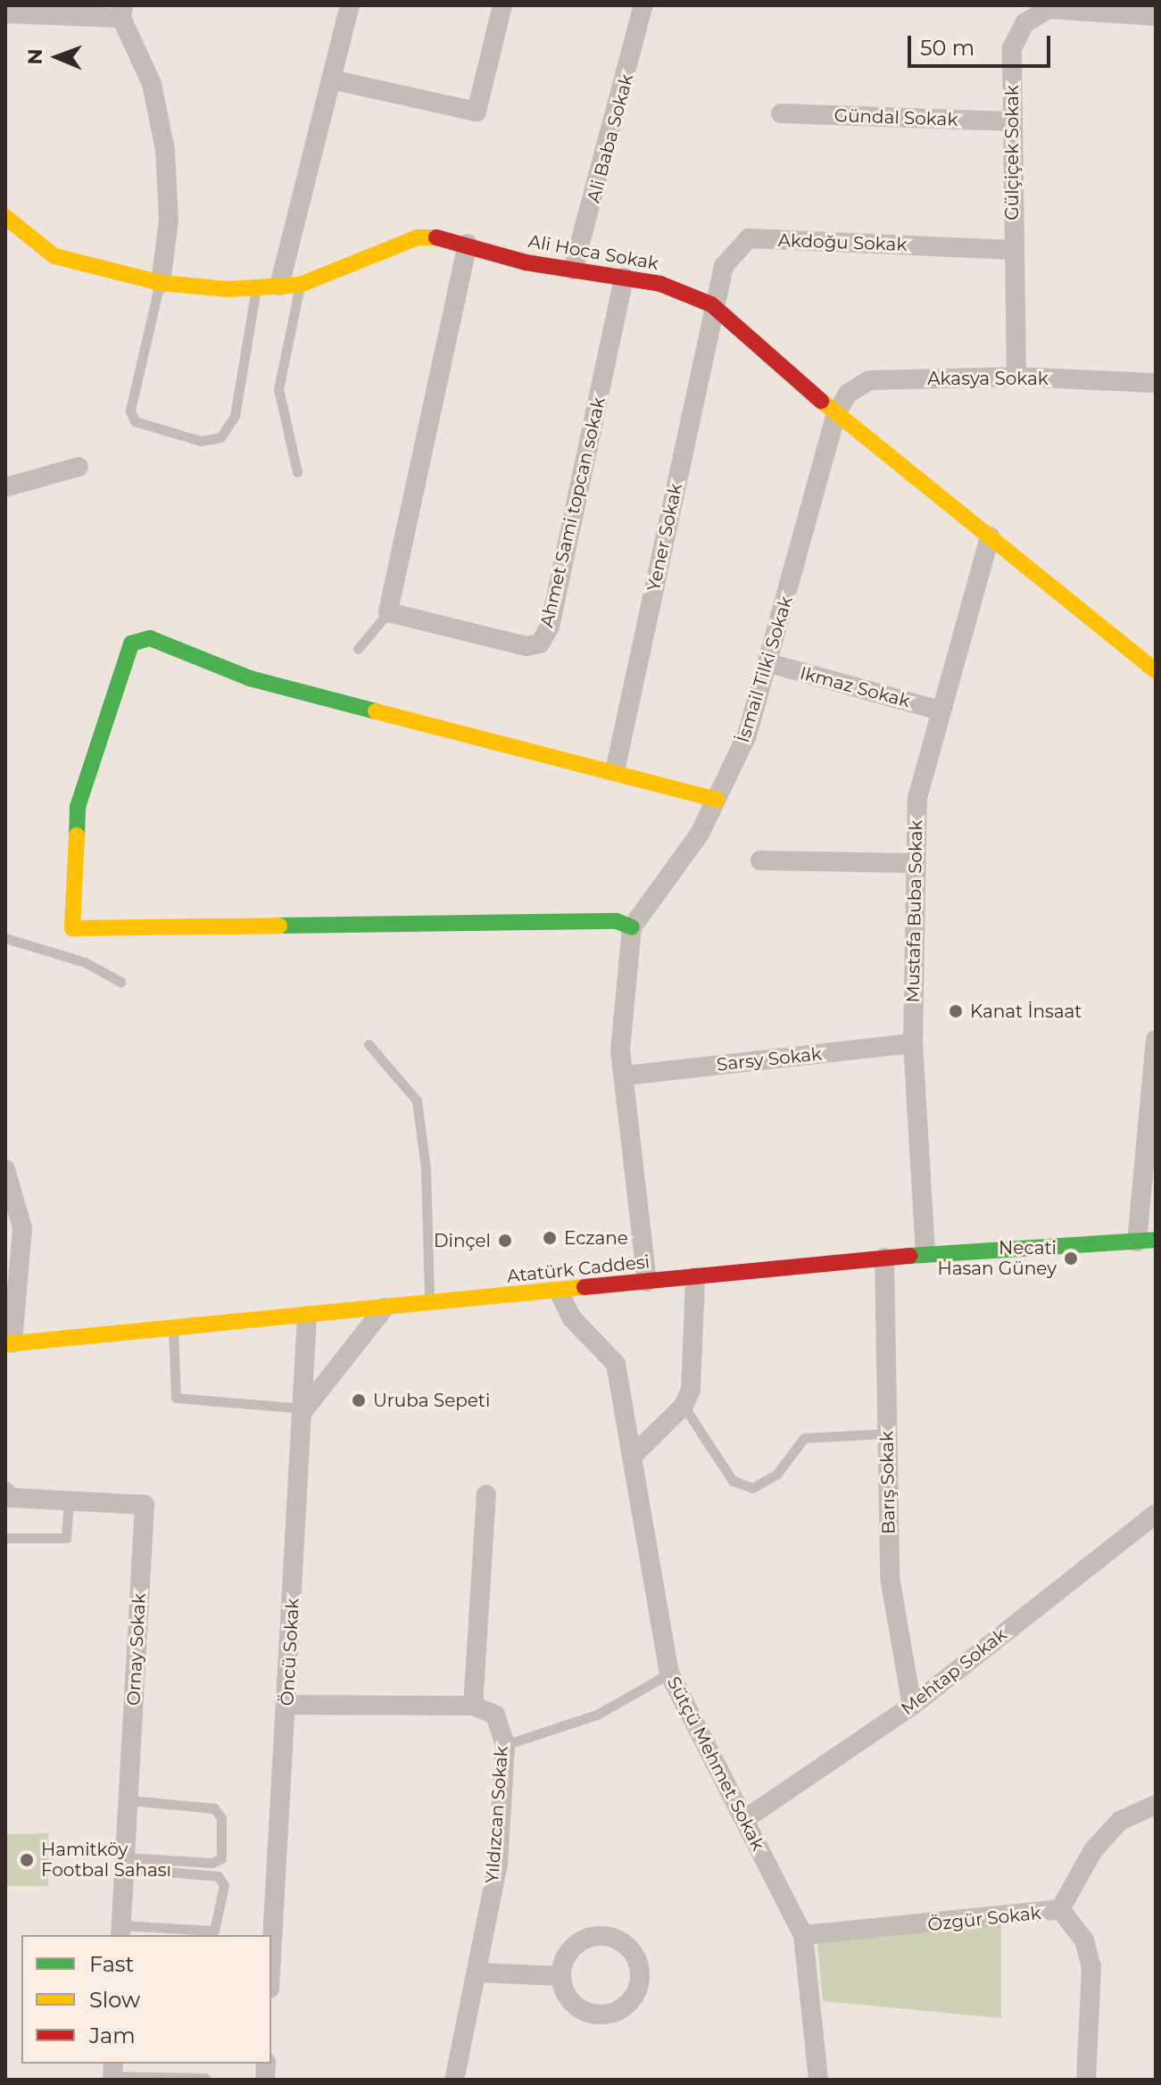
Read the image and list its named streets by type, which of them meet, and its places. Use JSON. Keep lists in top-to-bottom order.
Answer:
{
  "streets": {
    "street": [
      "Gündal Sokak",
      "Ali Baba Sokak",
      "Gülçiçek Sokak",
      "Akdoğu Sokak",
      "Ali Hoca Sokak",
      "Akasya Sokak",
      "Ahmet Sami topcan sokak",
      "Yener Sokak",
      "İsmail Tilki Sokak",
      "Ikmaz Sokak",
      "Mustafa Buba Sokak",
      "Sarsy Sokak",
      "Atatürk Caddesi",
      "Barış Sokak",
      "Ornay Sokak",
      "Öncü Sokak",
      "Mehtap Sokak",
      "Sütçü Mehmet Sokak",
      "Yıldızcan Sokak",
      "Özgür Sokak"
    ]
  },
  "crossings": [
    ["Gündal Sokak", "Gülçiçek Sokak"],
    ["Ali Baba Sokak", "Ali Hoca Sokak"],
    ["Gülçiçek Sokak", "Akdoğu Sokak"],
    ["Gülçiçek Sokak", "Akasya Sokak"],
    ["Akdoğu Sokak", "Ali Hoca Sokak"],
    ["Akdoğu Sokak", "Yener Sokak"],
    ["Ali Hoca Sokak", "Akasya Sokak"],
    ["Ali Hoca Sokak", "Ahmet Sami topcan sokak"],
    ["Ali Hoca Sokak", "Yener Sokak"],
    ["Ali Hoca Sokak", "İsmail Tilki Sokak"],
    ["Ali Hoca Sokak", "Mustafa Buba Sokak"],
    ["Akasya Sokak", "İsmail Tilki Sokak"],
    ["İsmail Tilki Sokak", "Ikmaz Sokak"],
    ["İsmail Tilki Sokak", "Sarsy Sokak"],
    ["İsmail Tilki Sokak", "Atatürk Caddesi"],
    ["Ikmaz Sokak", "Mustafa Buba Sokak"],
    ["Mustafa Buba Sokak", "Sarsy Sokak"],
    ["Mustafa Buba Sokak", "Atatürk Caddesi"],
    ["Atatürk Caddesi", "Barış Sokak"],
    ["Atatürk Caddesi", "Öncü Sokak"],
    ["Atatürk Caddesi", "Sütçü Mehmet Sokak"],
    ["Barış Sokak", "Mehtap Sokak"],
    ["Mehtap Sokak", "Sütçü Mehmet Sokak"],
    ["Sütçü Mehmet Sokak", "Özgür Sokak"]
  ],
  "places": [
    "Kanat İnsaat",
    "Eczane",
    "Dinçel",
    "Necati Hasan Güney",
    "Uruba Sepeti",
    "Hamitköy Footbal Sahası"
  ],
  "legend": ["Fast", "Slow", "Jam"],
  "scale_bar": "50 m",
  "north": "left"
}
